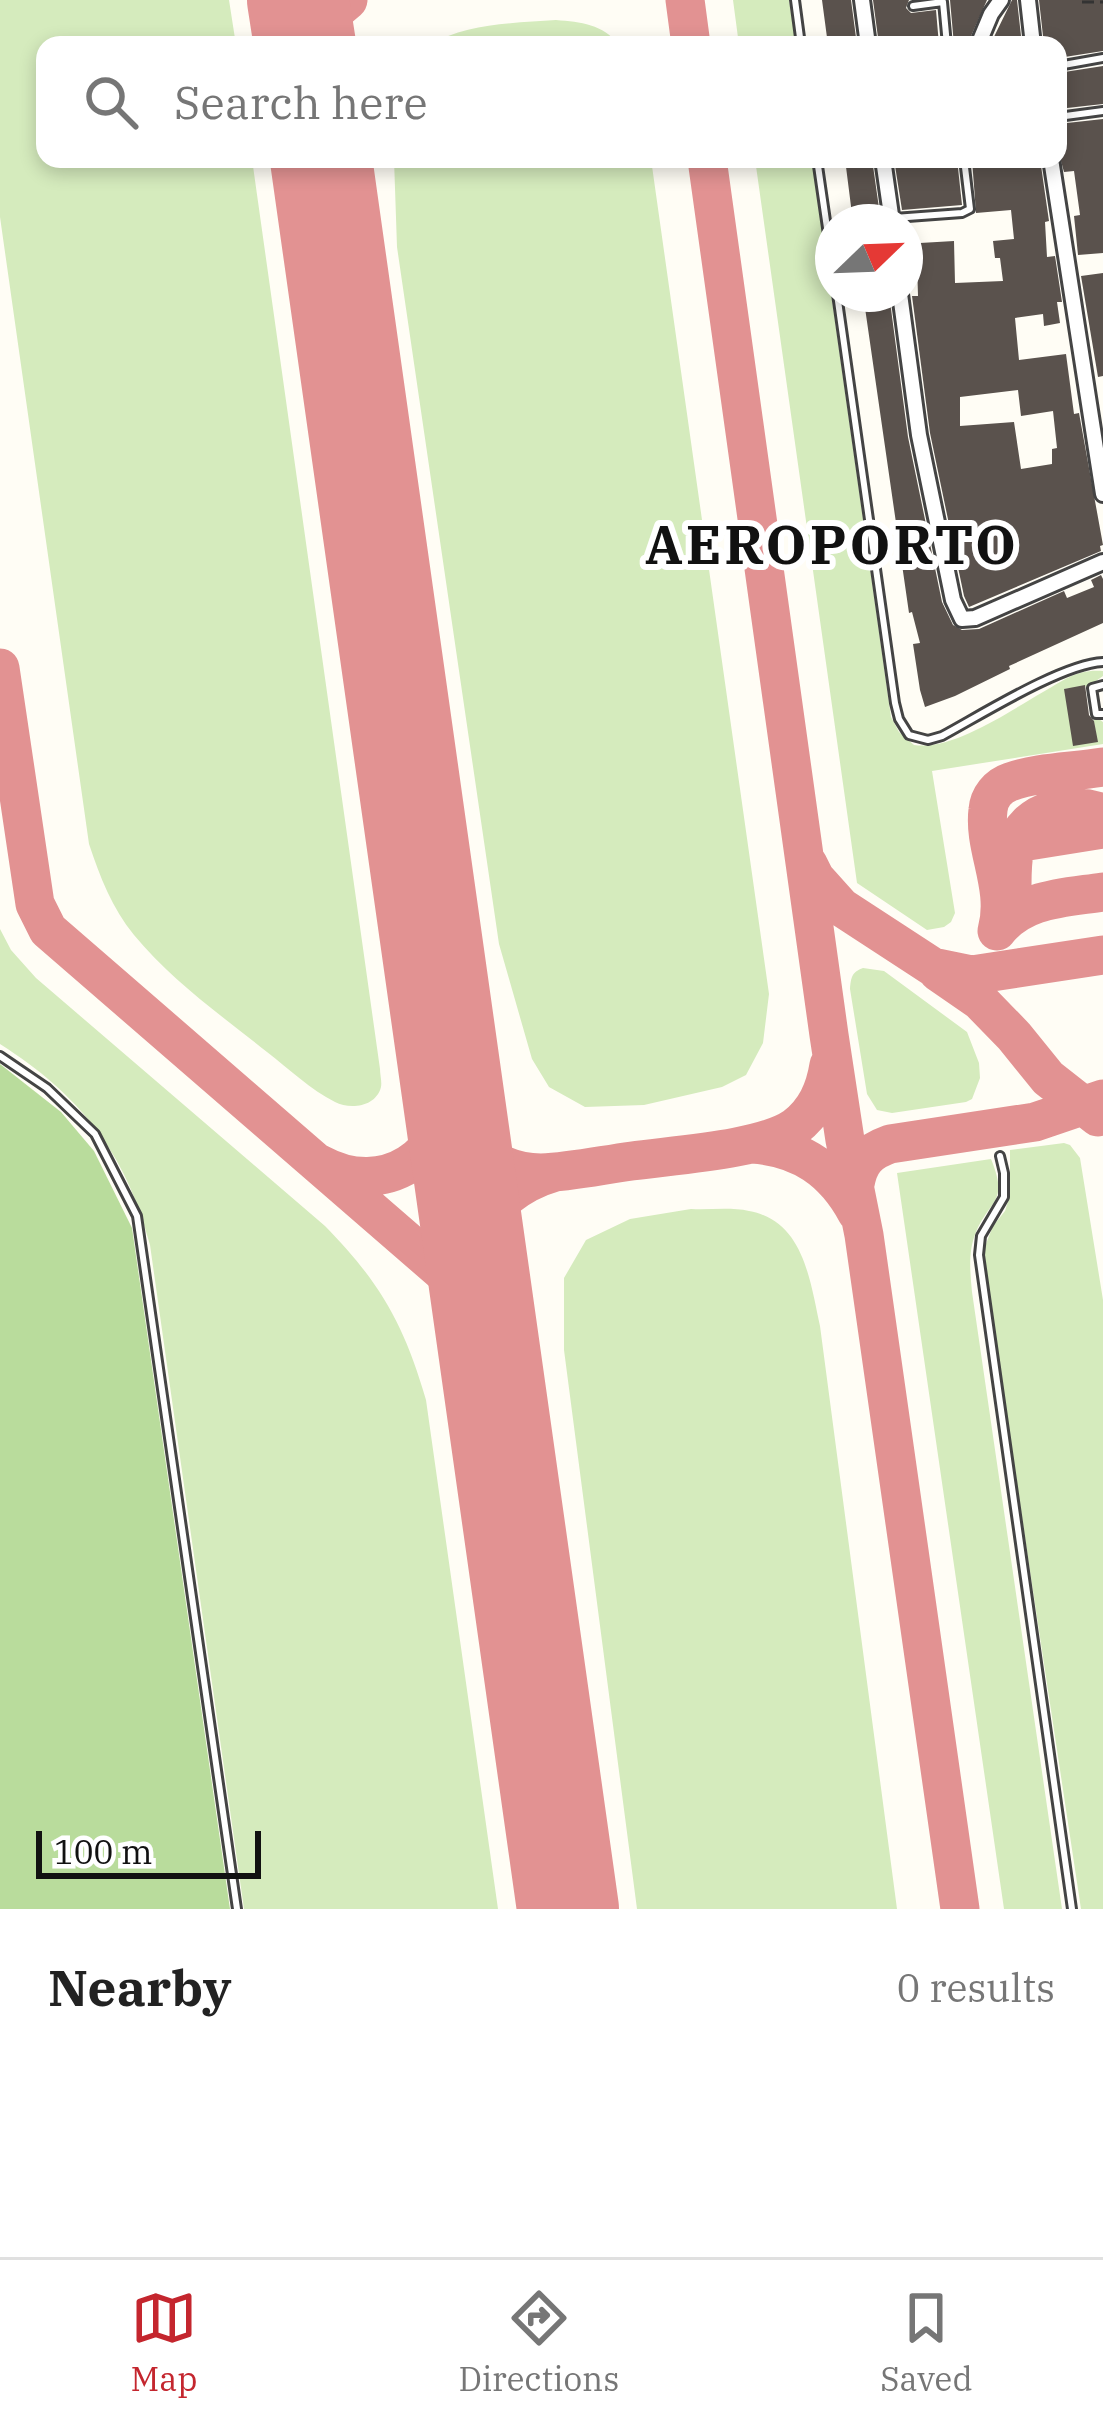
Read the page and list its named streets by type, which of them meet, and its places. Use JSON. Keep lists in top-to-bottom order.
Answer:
{
  "districts": ["AEROPORTO"],
  "scale_bar": "100 m",
  "north": "top right",
  "page": {
    "search": "Search here",
    "scale": "100 m",
    "heading": ["Nearby", "0 results"],
    "nav": ["Map", "Directions", "Saved"]
  }
}
